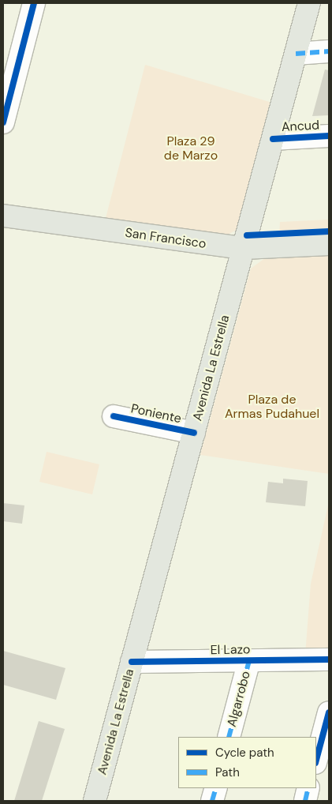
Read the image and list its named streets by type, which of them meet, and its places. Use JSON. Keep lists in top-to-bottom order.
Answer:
{
  "streets": {
    "main road": ["San Francisco", "Avenida La Estrella"],
    "street": [
      "Ancud",
      "Poniente",
      "El Lazo",
      "Algarrobo"
    ]
  },
  "crossings": [
    ["Ancud", "Avenida La Estrella"],
    ["San Francisco", "Avenida La Estrella"],
    ["Avenida La Estrella", "Poniente"],
    ["Avenida La Estrella", "El Lazo"],
    ["El Lazo", "Algarrobo"]
  ],
  "parks": ["Plaza 29 de Marzo", "Plaza de Armas Pudahuel"],
  "legend": ["Cycle path", "Path"]
}
